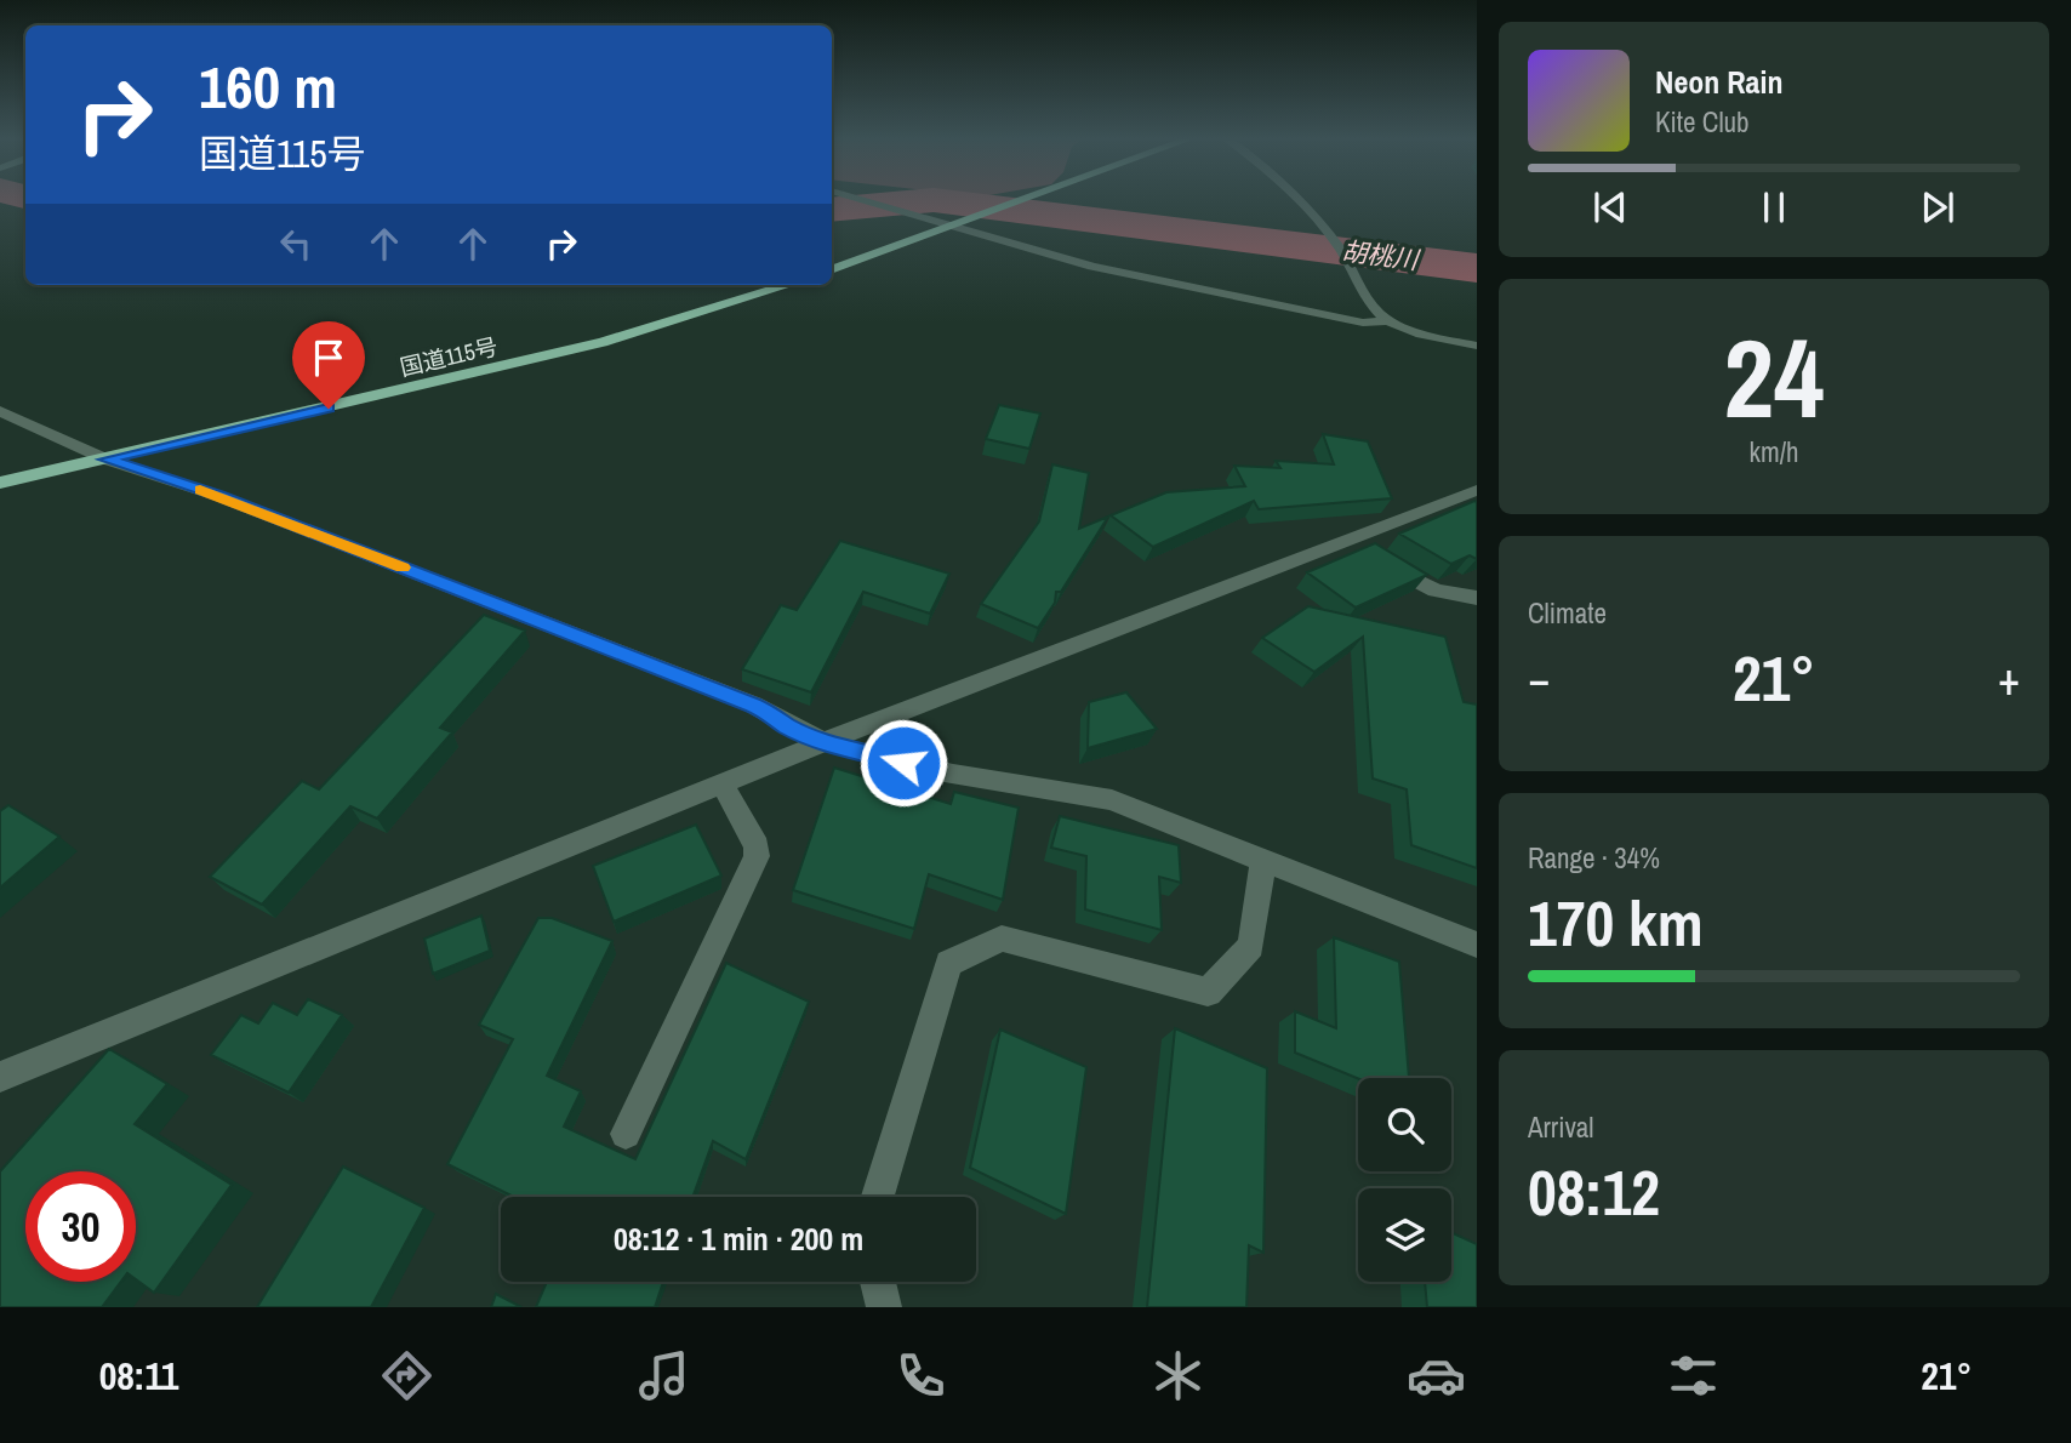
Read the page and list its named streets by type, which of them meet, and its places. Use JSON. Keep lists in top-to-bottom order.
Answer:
{
  "streets": {
    "highway": ["国道115号"]
  },
  "water": ["胡桃川"],
  "page": {
    "turn": ["160 m", "国道115号"],
    "song": ["Neon Rain", "Kite Club"],
    "tile": [
      ["24", "km/h"],
      "Climate",
      ["Range · 34%", "170 km"],
      ["Arrival", "08:12"]
    ],
    "heat": ["−", "21°", "+"],
    "limit": "30",
    "trip": "08:12 · 1 min · 200 m",
    "tabs": ["08:11", "21°"]
  }
}
